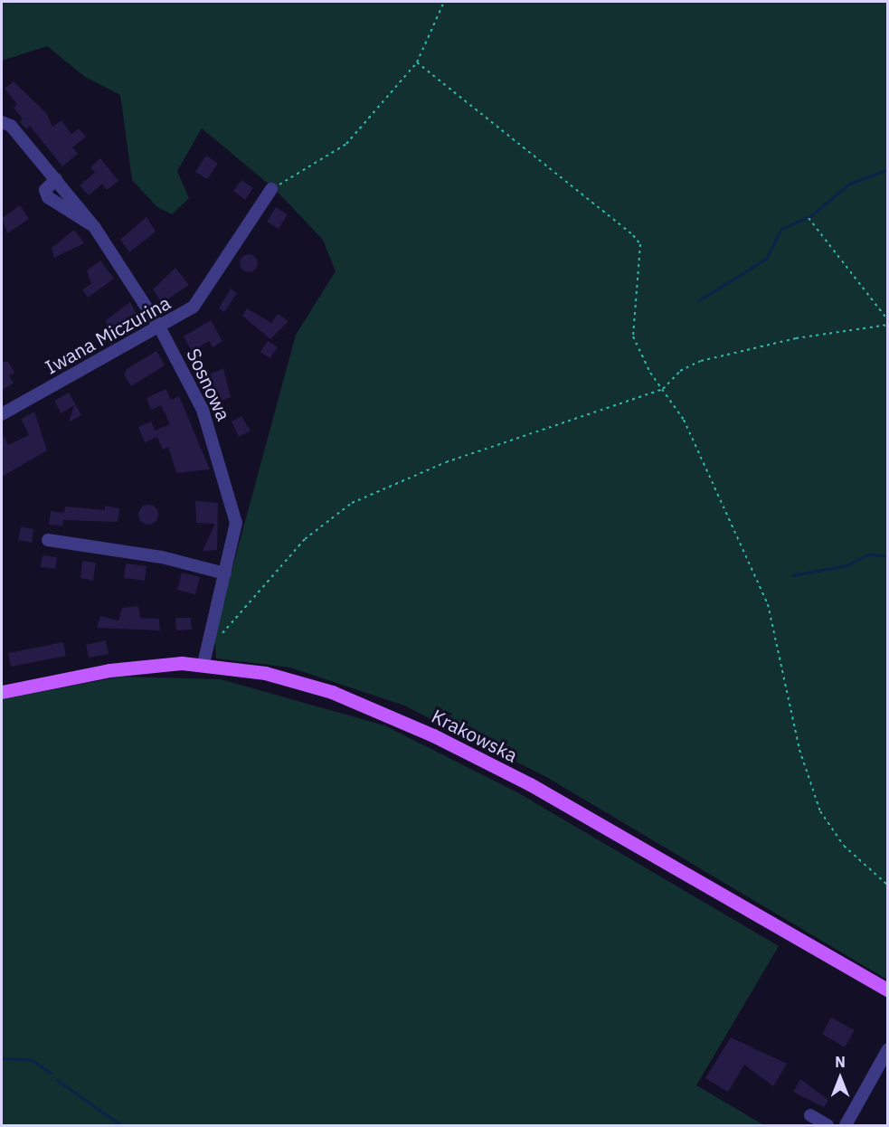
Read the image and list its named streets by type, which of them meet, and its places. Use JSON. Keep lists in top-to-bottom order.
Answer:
{
  "streets": {
    "main road": ["Krakowska"],
    "street": ["Iwana Miczurina", "Sosnowa"]
  },
  "crossings": [
    ["Iwana Miczurina", "Sosnowa"],
    ["Sosnowa", "Krakowska"]
  ],
  "north": "top"
}
